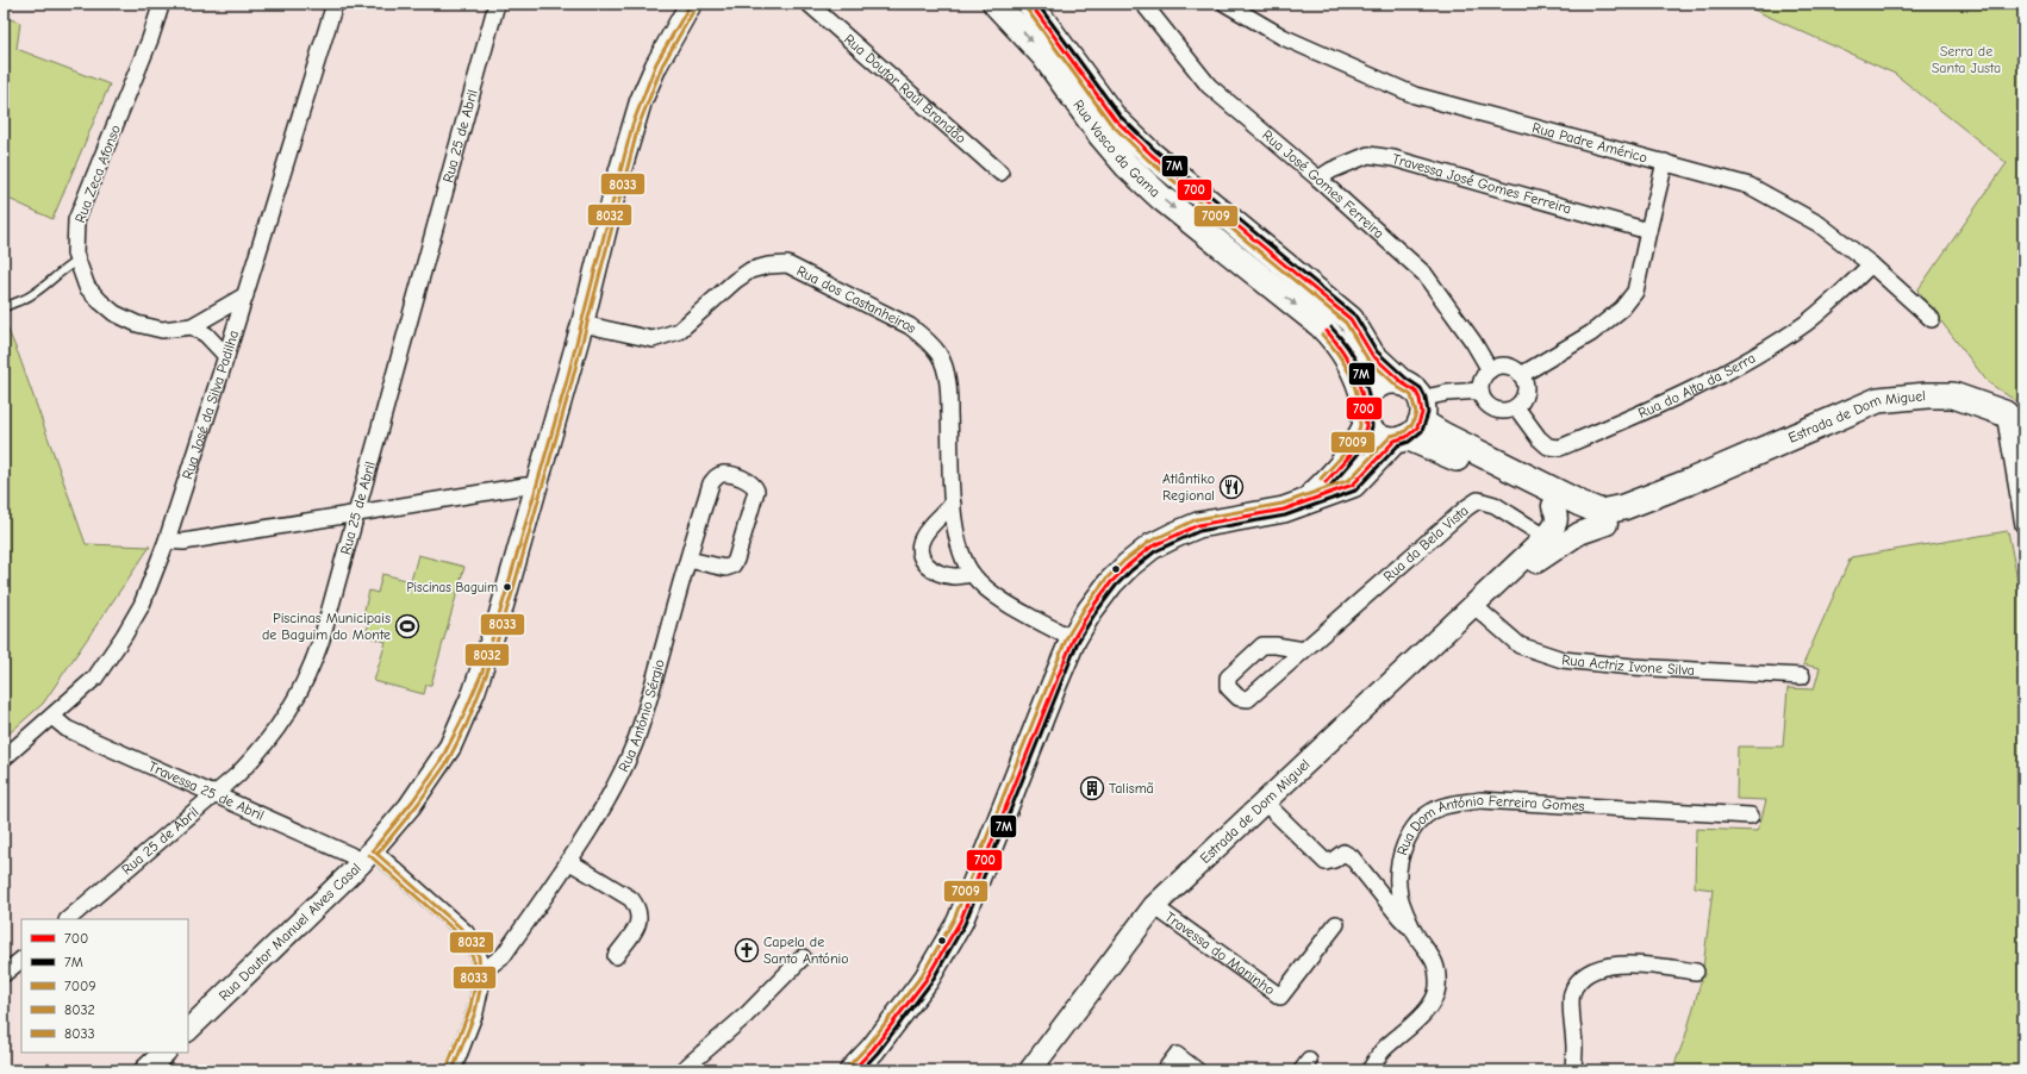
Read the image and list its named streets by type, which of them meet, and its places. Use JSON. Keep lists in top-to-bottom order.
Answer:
{
  "streets": {
    "main road": ["Rua Vasco da Gama", "Estrada de Dom Miguel"],
    "street": [
      "Rua Doutor Raúl Brandão",
      "Rua 25 de Abril",
      "Rua Padre Américo",
      "Rua Zeca Afonso",
      "Travessa José Gomes Ferreira",
      "Rua José Gomes Ferreira",
      "Rua dos Castanheiros",
      "Rua do Alto da Serra",
      "Rua José da Silva Padilha",
      "Rua da Bela Vista",
      "Rua Actriz Ivone Silva",
      "Rua António Sérgio",
      "Travessa 25 de Abril",
      "Rua Dom António Ferreira Gomes",
      "Rua Doutor Manuel Alves Casal",
      "Travessa do Maninho"
    ]
  },
  "crossings": [
    ["Rua 25 de Abril", "Travessa 25 de Abril"],
    ["Rua Padre Américo", "Rua do Alto da Serra"],
    ["Rua Vasco da Gama", "Estrada de Dom Miguel"],
    ["Rua Zeca Afonso", "Rua José da Silva Padilha"],
    ["Travessa José Gomes Ferreira", "Rua José Gomes Ferreira"],
    ["Rua José Gomes Ferreira", "Rua do Alto da Serra"],
    ["Rua dos Castanheiros", "Rua Doutor Manuel Alves Casal"],
    ["Rua José da Silva Padilha", "Travessa 25 de Abril"],
    ["Estrada de Dom Miguel", "Rua da Bela Vista"],
    ["Estrada de Dom Miguel", "Rua Actriz Ivone Silva"],
    ["Estrada de Dom Miguel", "Travessa do Maninho"],
    ["Rua António Sérgio", "Travessa 25 de Abril"],
    ["Travessa 25 de Abril", "Rua Doutor Manuel Alves Casal"]
  ],
  "parks": ["Serra de Santa Justa"],
  "places": {
    "restaurant": ["Atlântiko Regional"],
    "other": ["Piscinas Baguim"],
    "sports": ["Piscinas Municipais de Baguim do Monte"],
    "building": ["Talismã"],
    "church": ["Capela de Santo António"]
  },
  "lines": [
    "transit line 700",
    "transit line 7M",
    "transit line 8032",
    "transit line 7009",
    "transit line 8033"
  ],
  "legend": [
    "700",
    "7M",
    "7009",
    "8032",
    "8033"
  ]
}
